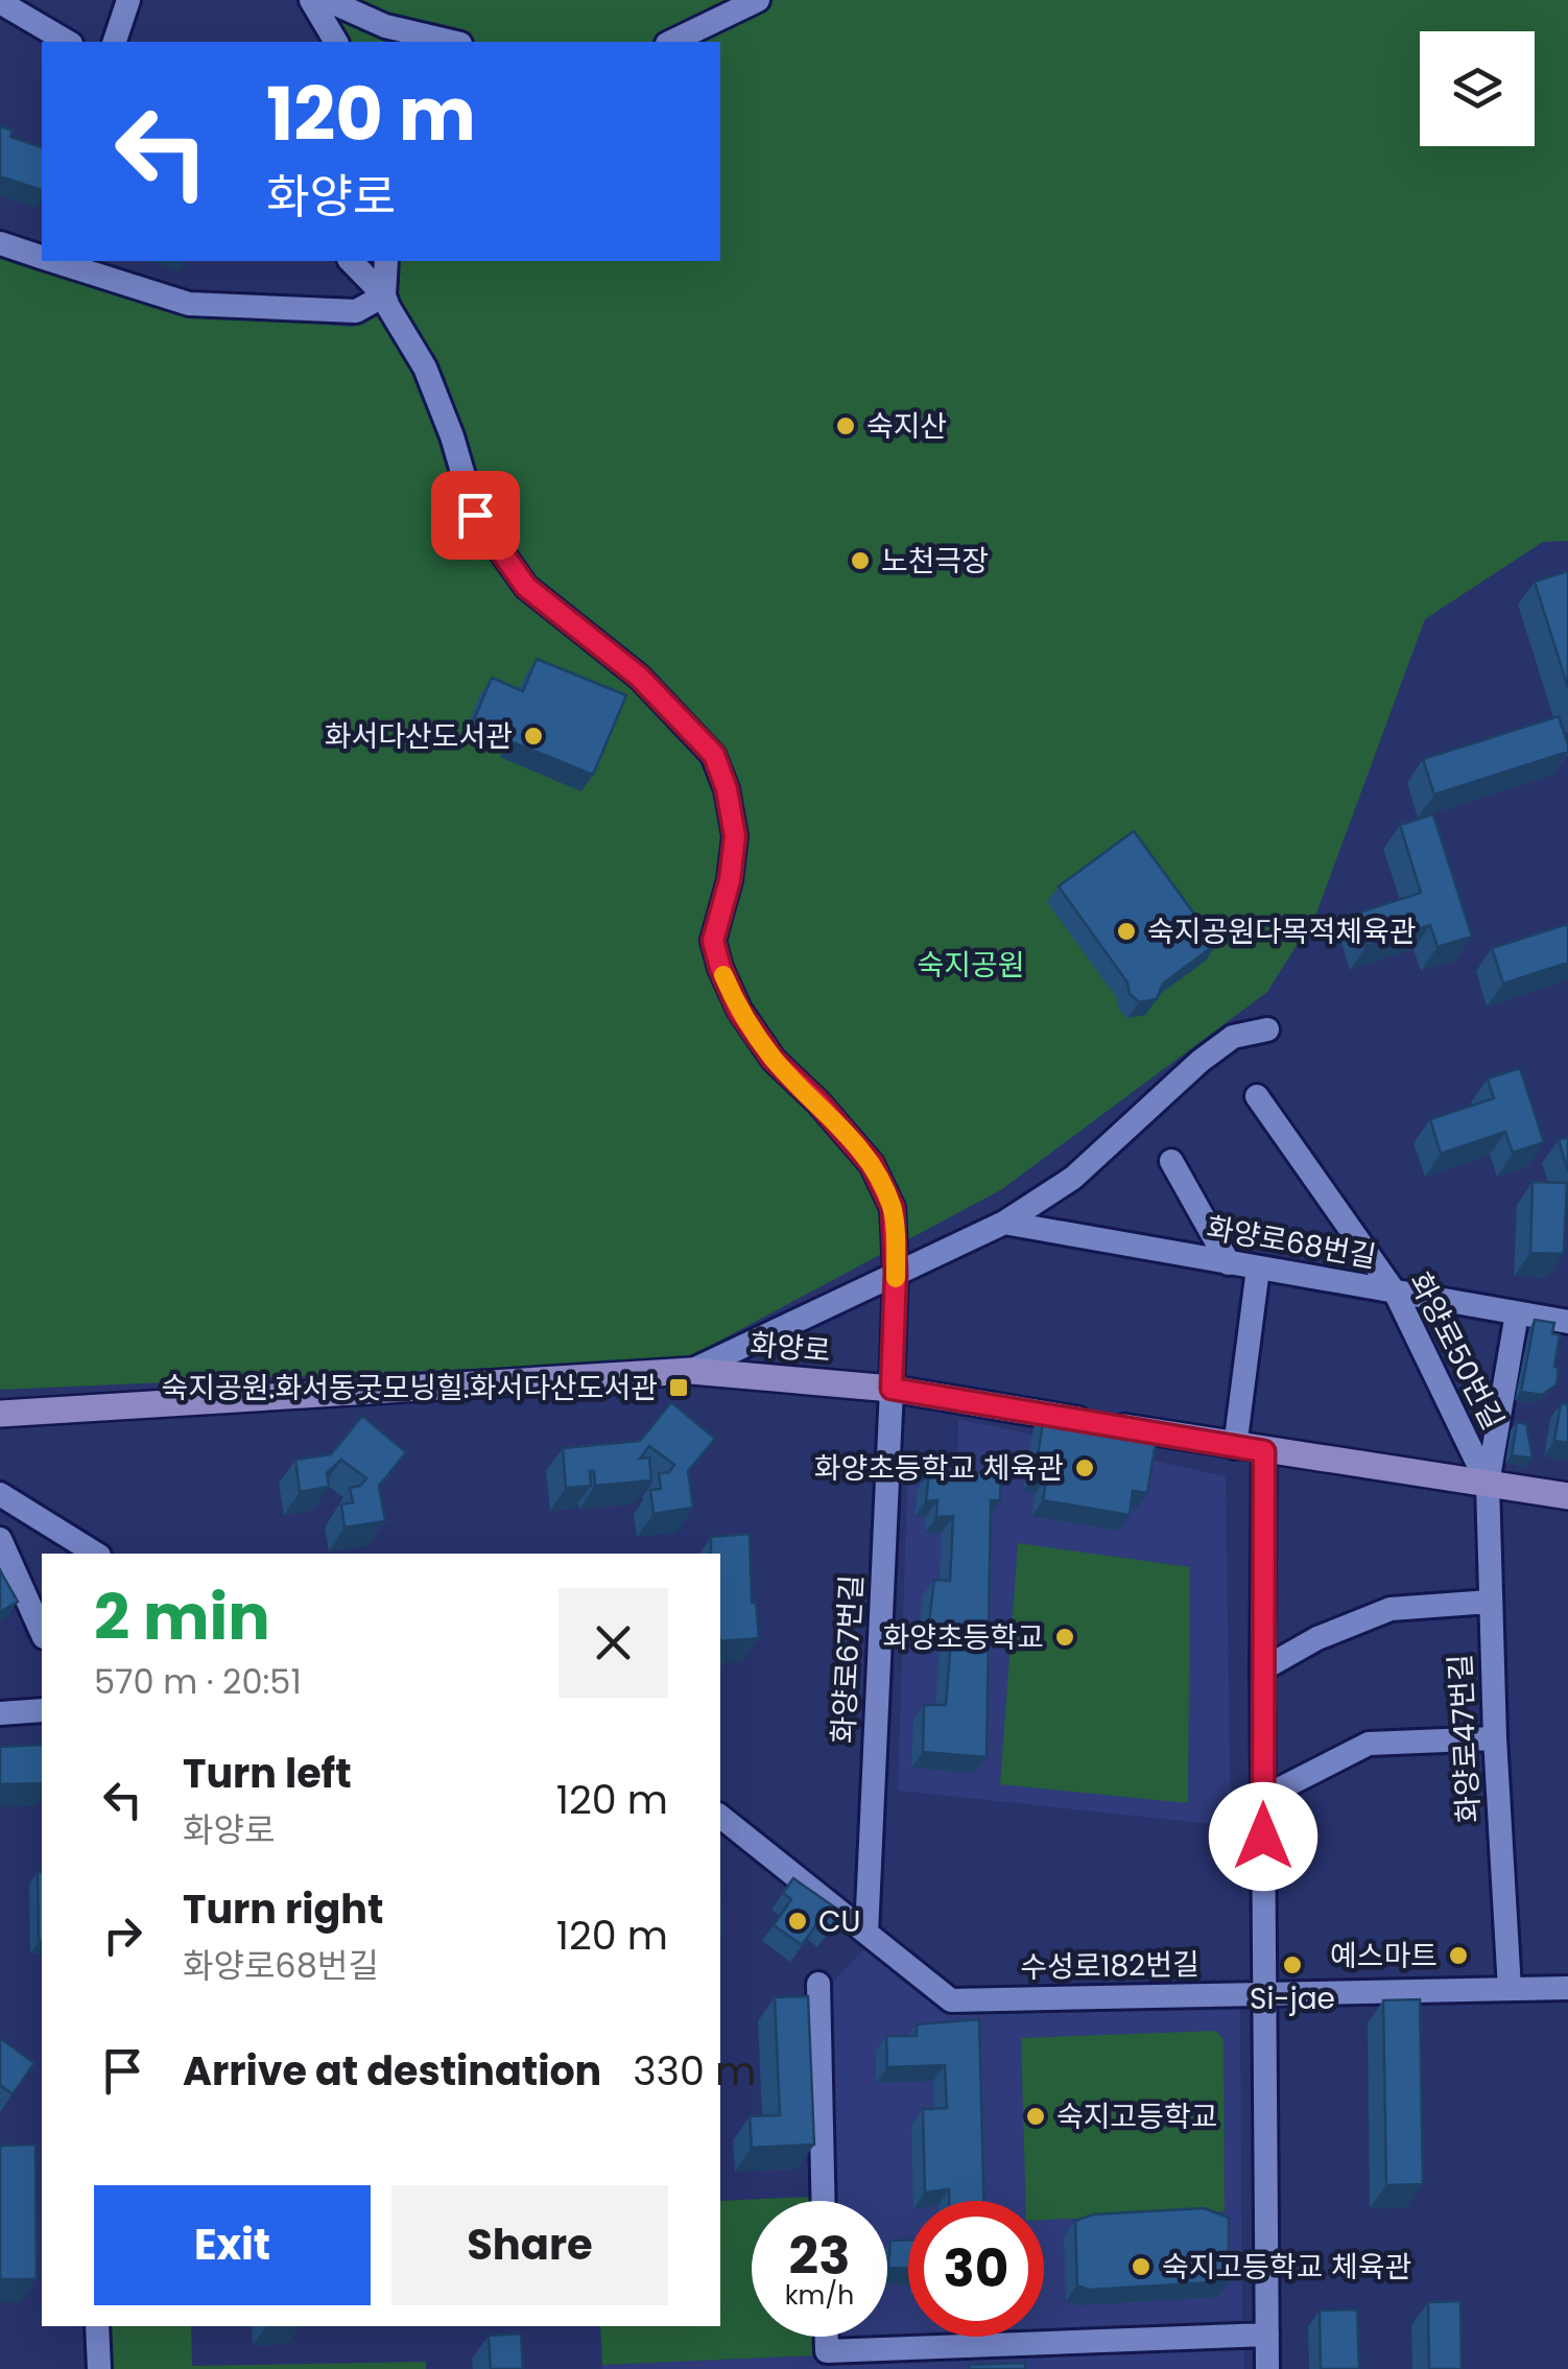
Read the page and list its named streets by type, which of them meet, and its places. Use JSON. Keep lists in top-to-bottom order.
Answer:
{
  "streets": {
    "street": [
      "화양로68번길",
      "화양로",
      "화양로50번길",
      "화양로67번길",
      "화양로47번길",
      "수성로182번길"
    ]
  },
  "crossings": [
    ["화양로68번길", "화양로50번길"],
    ["화양로", "화양로50번길"],
    ["화양로", "화양로67번길"],
    ["화양로", "화양로47번길"],
    ["화양로50번길", "화양로47번길"],
    ["화양로67번길", "수성로182번길"],
    ["화양로47번길", "수성로182번길"]
  ],
  "parks": ["숙지공원"],
  "places": {
    "other": [
      "숙지산",
      "노천극장",
      "화서다산도서관",
      "숙지공원다목적체육관",
      "화양초등학교 체육관",
      "화양초등학교",
      "CU",
      "예스마트",
      "Si-jae",
      "숙지고등학교",
      "숙지고등학교 체육관"
    ],
    "transit": ["숙지공원.화서동굿모닝힐.화서다산도서관"]
  },
  "page": {
    "turn": ["120 m", "화양로"],
    "heading": ["2 min", "570 m · 20:51"],
    "list": [
      {
        "name": "Turn left",
        "note": "화양로",
        "value": "120 m"
      },
      {
        "name": "Turn right",
        "note": "화양로68번길",
        "value": "120 m"
      },
      {
        "name": "Arrive at destination",
        "value": "330 m"
      }
    ],
    "buttons": ["Exit", "Share"],
    "speed": "23 km/h",
    "limit": "30"
  }
}
